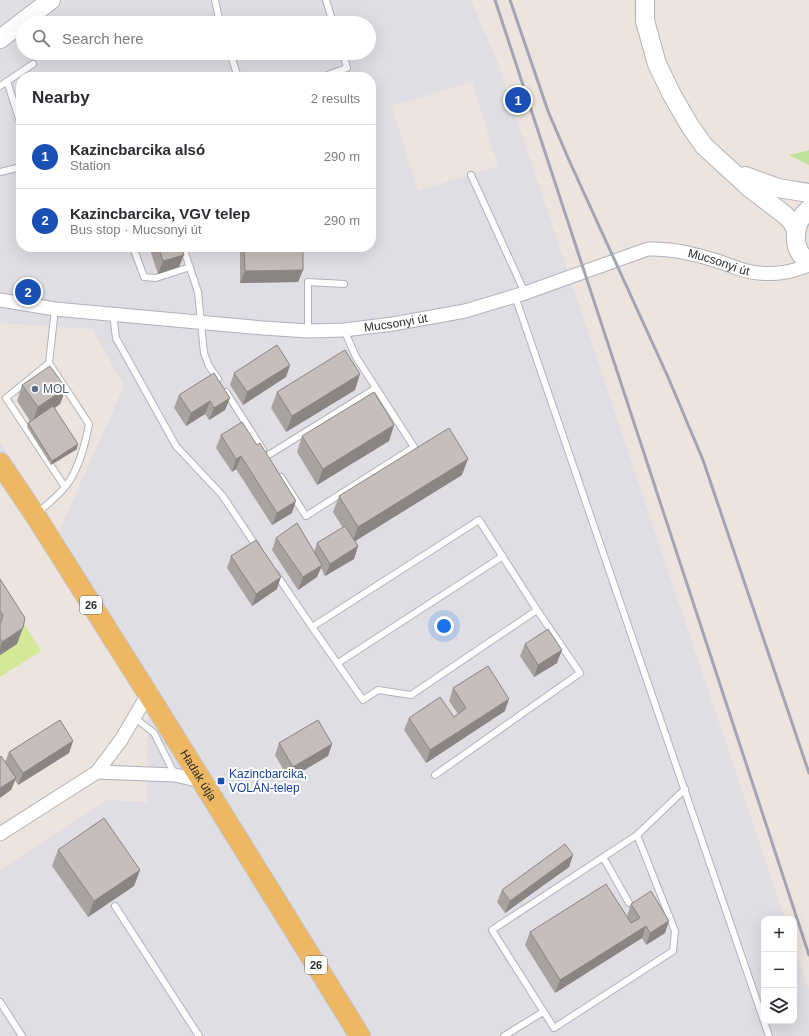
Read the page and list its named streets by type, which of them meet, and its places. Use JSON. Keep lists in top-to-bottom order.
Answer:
{
  "streets": {
    "main road": ["26", "Hadak útja"],
    "street": ["Mucsonyi út"]
  },
  "crossings": [
    ["26", "Hadak útja"]
  ],
  "places": {
    "other": ["MOL"],
    "transit": ["Kazincbarcika, VOLÁN-telep"]
  },
  "page": {
    "search": "Search here",
    "heading": ["Nearby", "2 results"],
    "pins": ["1", "2"],
    "list": [
      {
        "mark": "1",
        "name": "Kazincbarcika alsó",
        "note": "Station",
        "value": "290 m"
      },
      {
        "mark": "2",
        "name": "Kazincbarcika, VGV telep",
        "note": "Bus stop · Mucsonyi út",
        "value": "290 m"
      }
    ],
    "map_buttons": ["+", "−"]
  }
}
